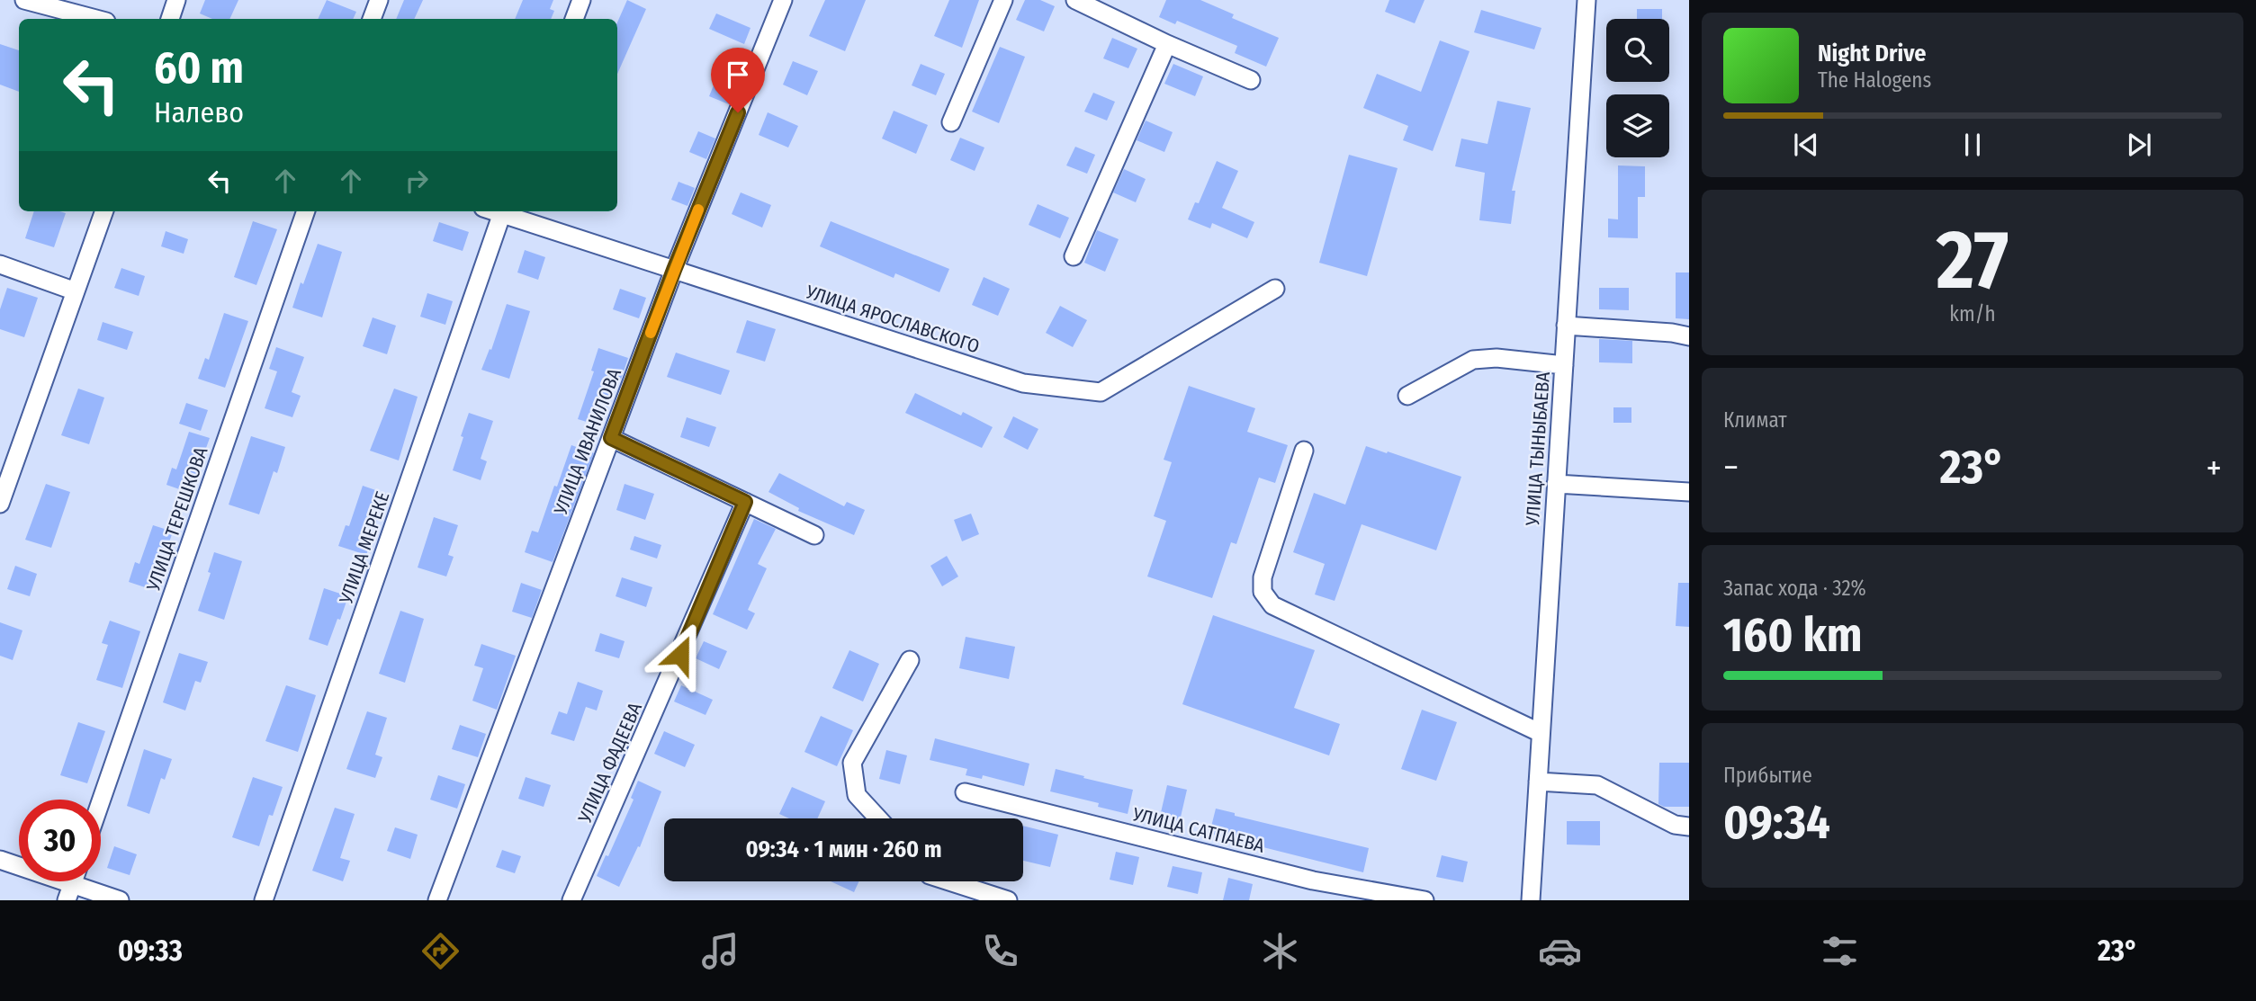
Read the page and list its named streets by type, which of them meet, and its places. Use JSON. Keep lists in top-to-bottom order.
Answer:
{
  "streets": {
    "street": [
      "УЛИЦА ЯРОСЛАВСКОГО",
      "УЛИЦА ИВАНИЛОВА",
      "УЛИЦА ТЫНЫБАЕВА",
      "УЛИЦА ТЕРЕШКОВА",
      "УЛИЦА МЕРЕКЕ",
      "УЛИЦА ФАДЕЕВА",
      "УЛИЦА САТПАЕВА"
    ]
  },
  "crossings": [
    ["УЛИЦА ЯРОСЛАВСКОГО", "УЛИЦА ИВАНИЛОВА"],
    ["УЛИЦА ЯРОСЛАВСКОГО", "УЛИЦА МЕРЕКЕ"]
  ],
  "page": {
    "turn": ["60 m", "Налево"],
    "song": ["Night Drive", "The Halogens"],
    "tile": [
      ["27", "km/h"],
      "Климат",
      ["Запас хода · 32%", "160 km"],
      ["Прибытие", "09:34"]
    ],
    "heat": ["−", "23°", "+"],
    "limit": "30",
    "trip": "09:34 · 1 мин · 260 m",
    "tabs": ["09:33", "23°"]
  }
}
